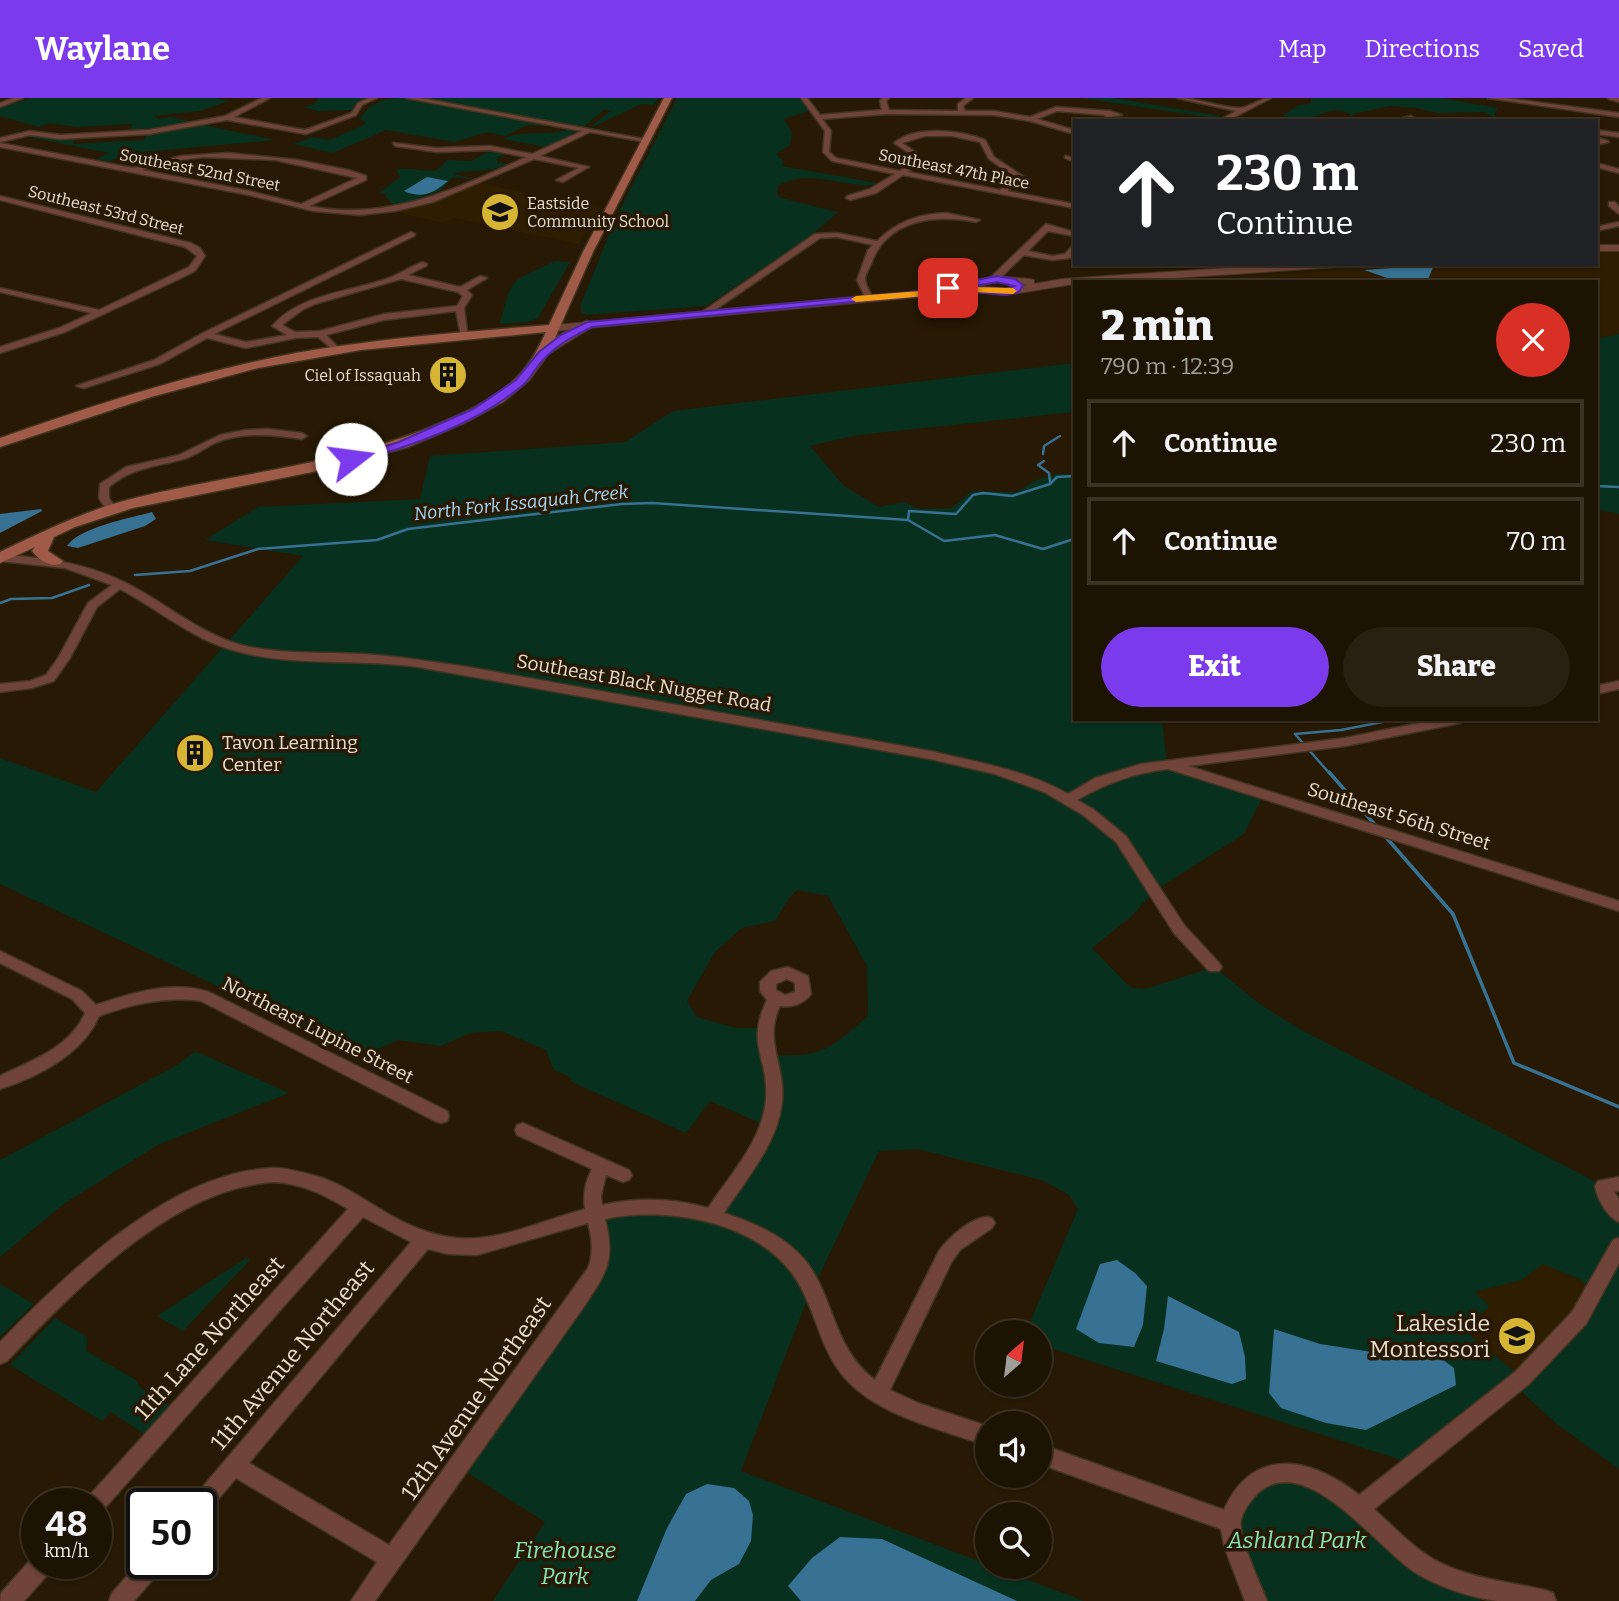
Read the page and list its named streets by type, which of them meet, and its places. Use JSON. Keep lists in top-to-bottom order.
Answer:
{
  "streets": {
    "street": [
      "Southeast 47th Place",
      "Southeast 52nd Street",
      "Southeast 53rd Street",
      "Southeast Black Nugget Road",
      "Southeast 56th Street",
      "Northeast Lupine Street",
      "11th Lane Northeast",
      "11th Avenue Northeast",
      "12th Avenue Northeast"
    ]
  },
  "water": ["North Fork Issaquah Creek"],
  "parks": ["Ashland Park", "Firehouse Park"],
  "places": {
    "school or university": ["Eastside Community School", "Lakeside Montessori"],
    "building": ["Ciel of Issaquah", "Tavon Learning Center"]
  },
  "north": "top right",
  "page": {
    "header": "Waylane",
    "nav": ["Map", "Directions", "Saved"],
    "turn": ["230 m", "Continue"],
    "heading": ["2 min", "790 m · 12:39"],
    "list": [
      {
        "name": "Continue",
        "value": "230 m"
      },
      {
        "name": "Continue",
        "value": "70 m"
      }
    ],
    "buttons": ["Exit", "Share"],
    "speed": "48 km/h",
    "limit": "50"
  }
}
